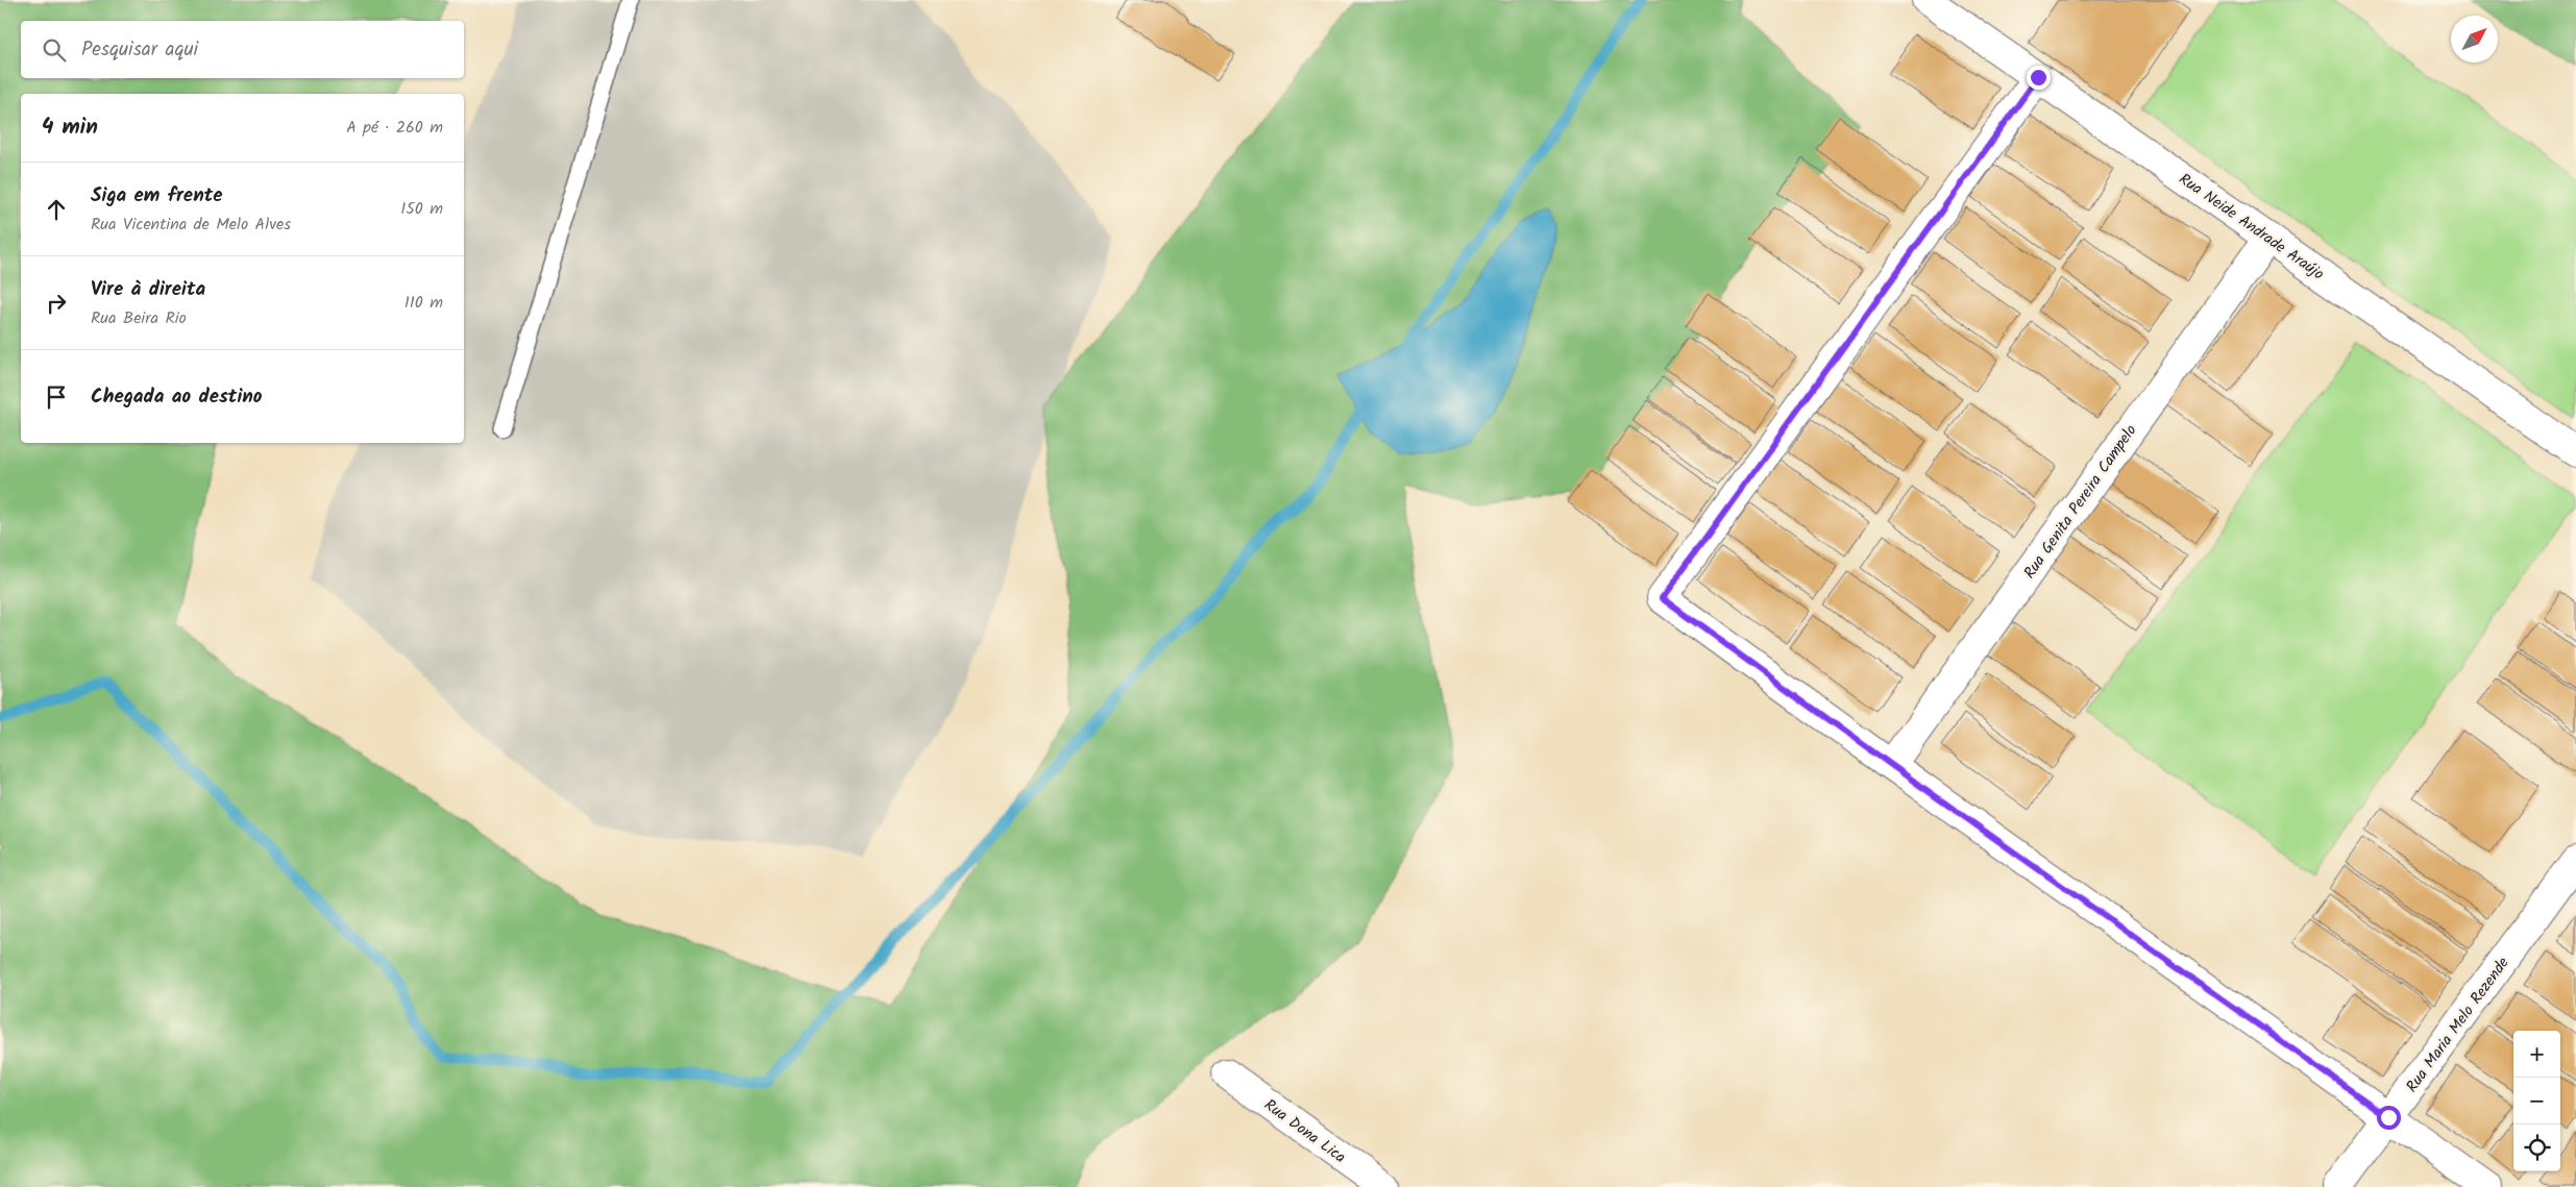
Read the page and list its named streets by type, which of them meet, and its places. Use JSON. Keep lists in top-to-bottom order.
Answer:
{
  "streets": {
    "street": [
      "Rua Neide Andrade Araújo",
      "Rua Genita Pereira Campelo",
      "Rua Maria Melo Rezende",
      "Rua Dona Lica"
    ]
  },
  "crossings": [
    ["Rua Neide Andrade Araújo", "Rua Genita Pereira Campelo"]
  ],
  "north": "top right",
  "page": {
    "search": "Pesquisar aqui",
    "heading": ["4 min", "A pé · 260 m"],
    "list": [
      ["Siga em frente", "Rua Vicentina de Melo Alves", "150 m"],
      ["Vire à direita", "Rua Beira Rio", "110 m"],
      "Chegada ao destino"
    ],
    "map_buttons": ["+", "−"]
  }
}
